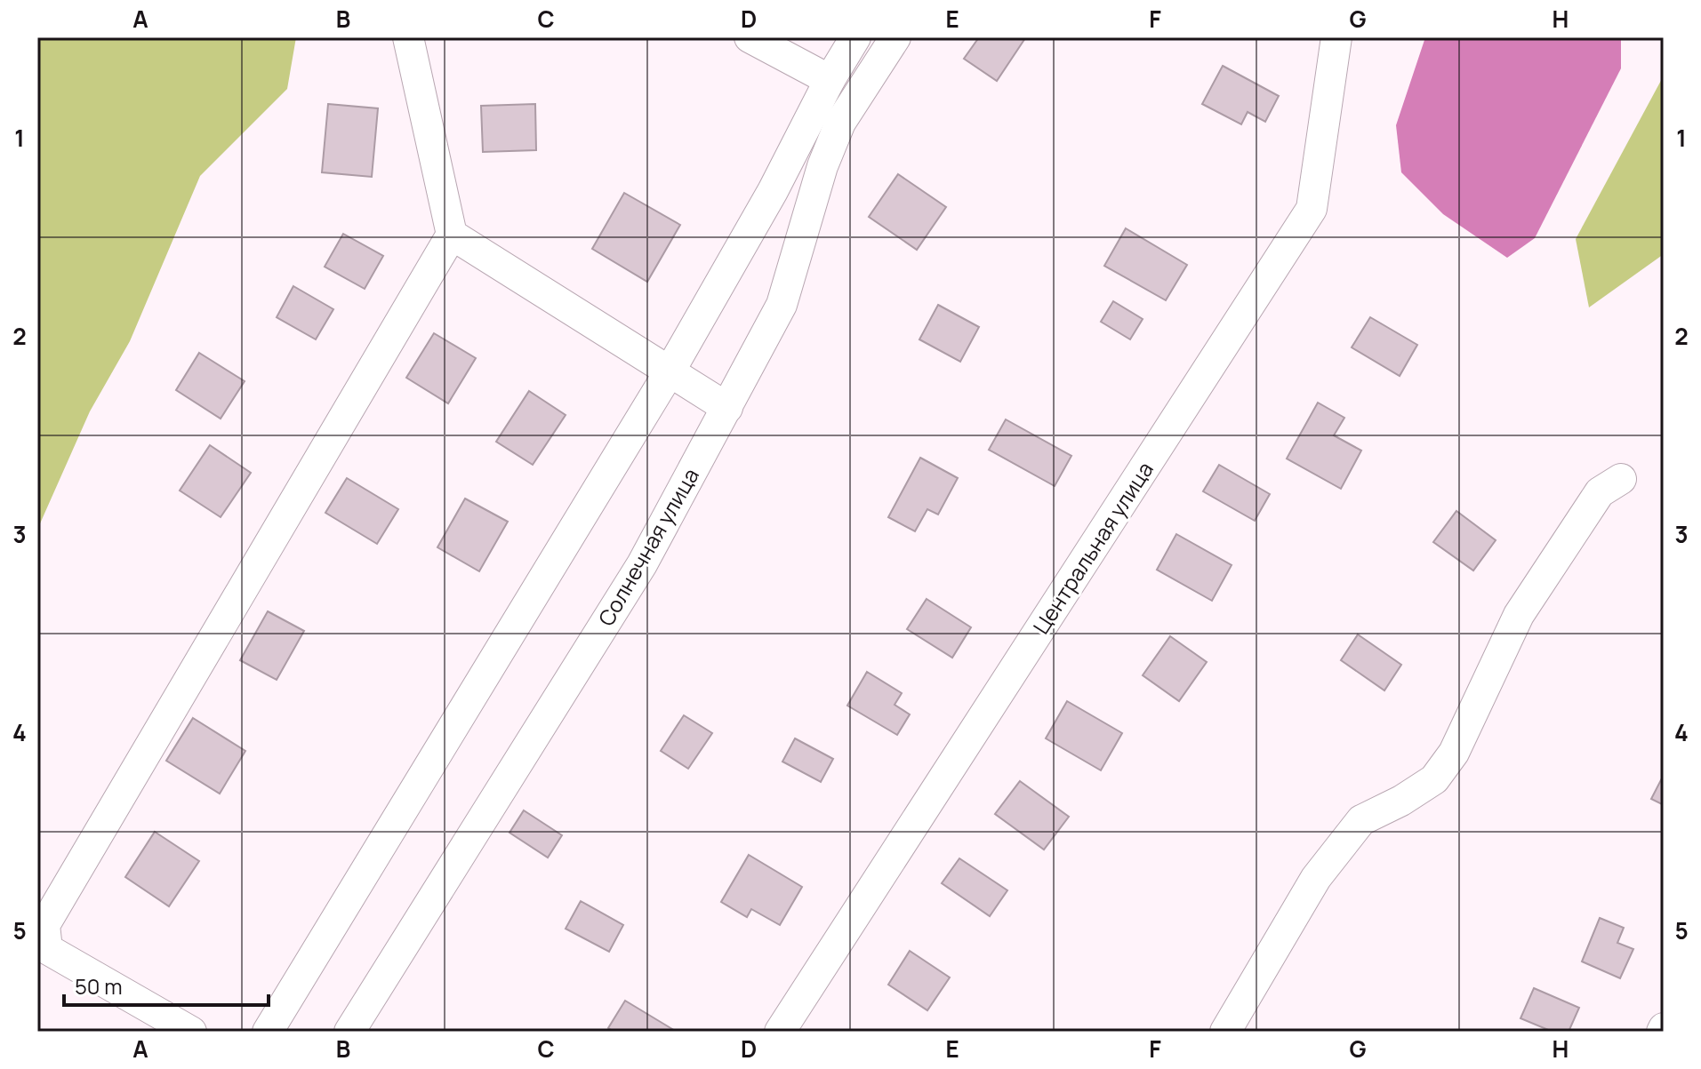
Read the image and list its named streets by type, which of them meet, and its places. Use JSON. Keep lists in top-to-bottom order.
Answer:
{
  "streets": {
    "street": ["Солнечная улица", "Центральная улица"]
  },
  "scale_bar": "50 m",
  "grid": {
    "columns": [
      "A",
      "B",
      "C",
      "D",
      "E",
      "F",
      "G",
      "H"
    ],
    "rows": [
      "1",
      "2",
      "3",
      "4",
      "5"
    ]
  }
}
